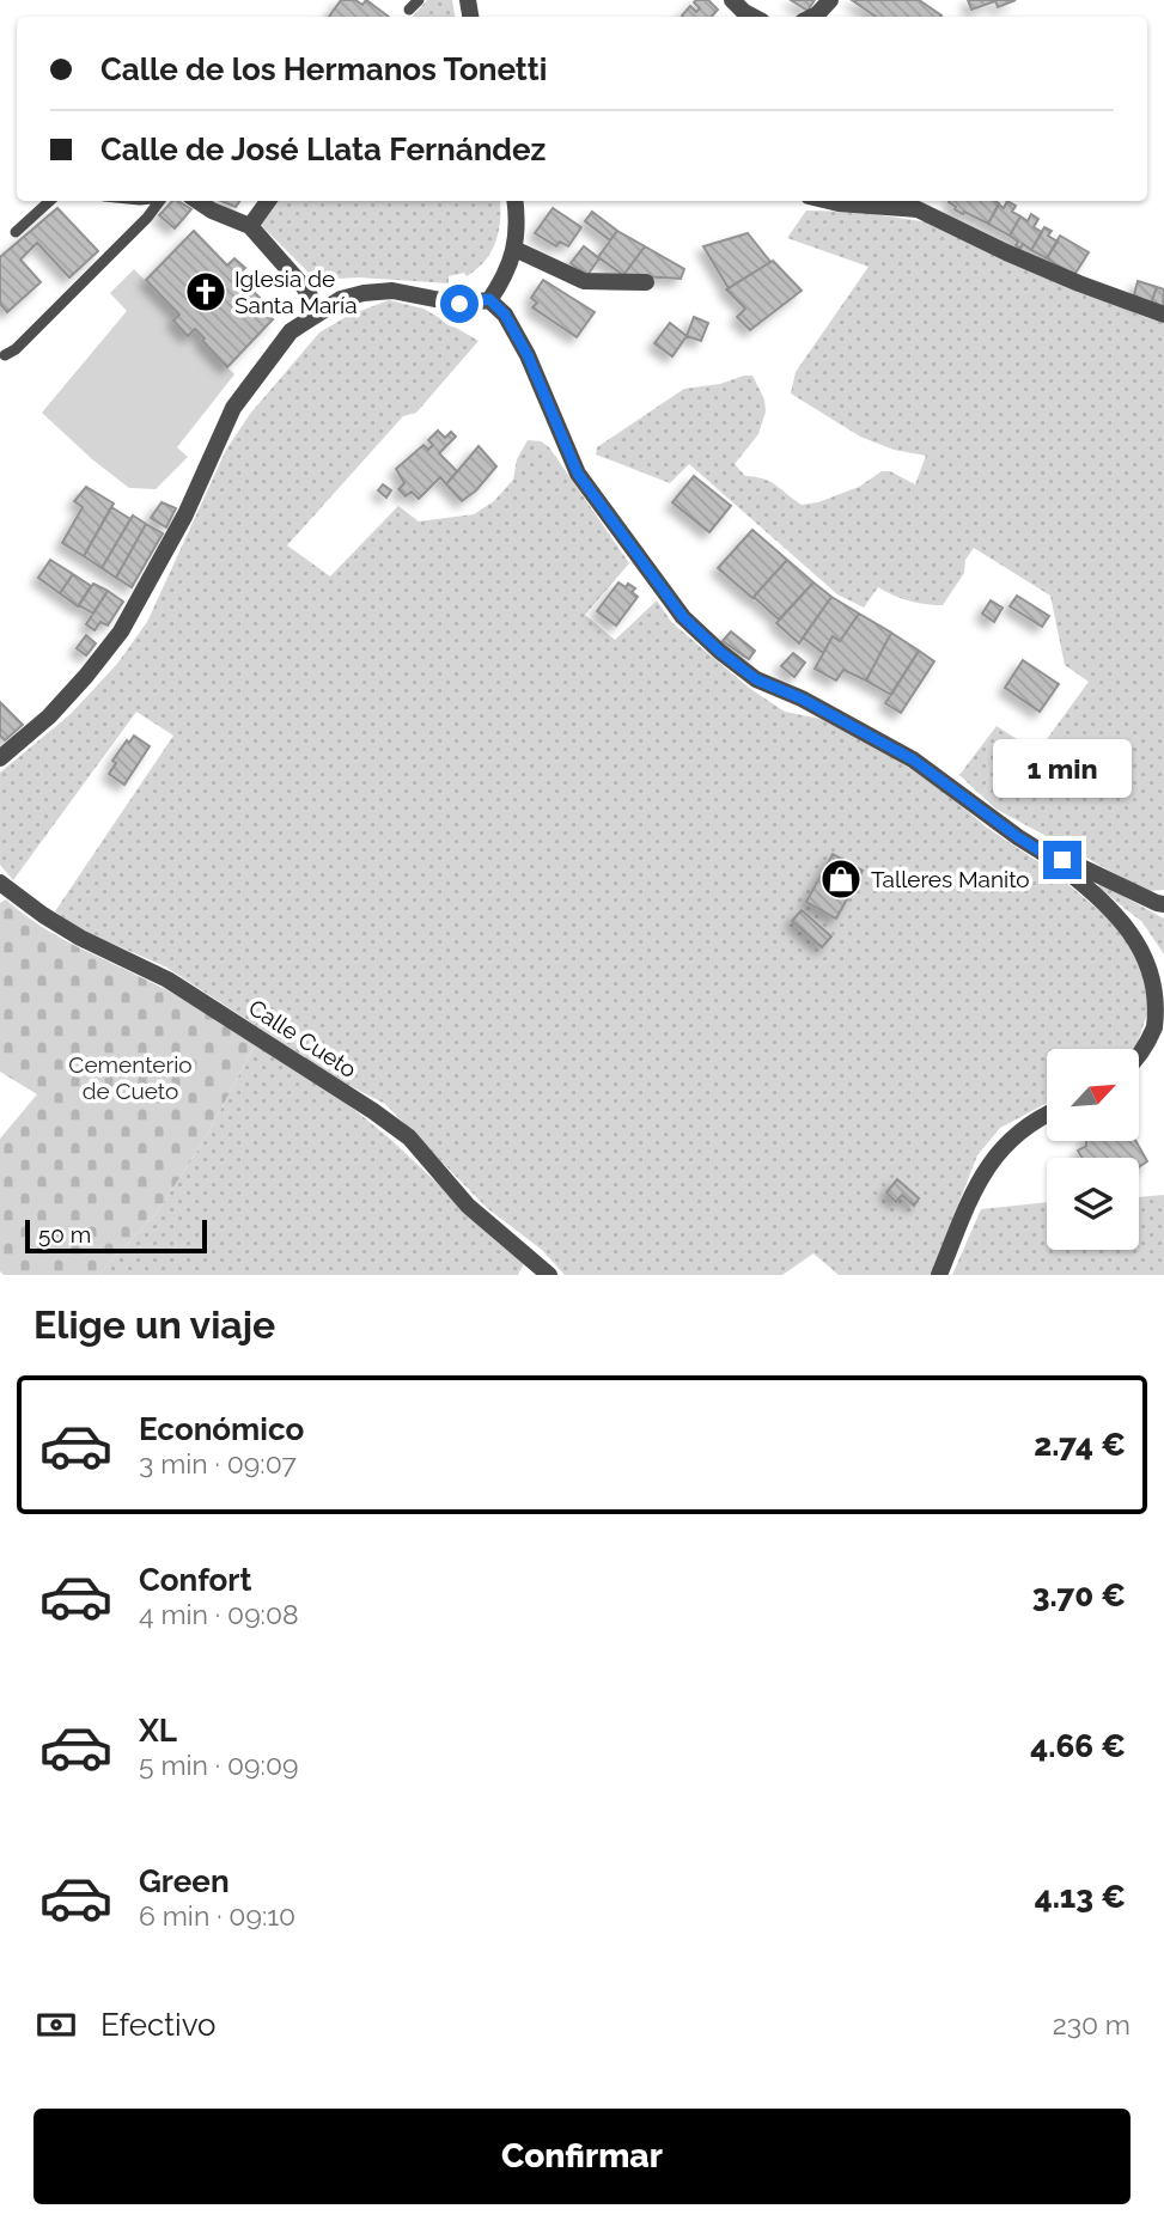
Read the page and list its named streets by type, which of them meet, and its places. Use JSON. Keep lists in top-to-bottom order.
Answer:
{
  "streets": {
    "street": ["Calle Cueto"]
  },
  "parks": ["Cementerio de Cueto"],
  "places": {
    "church": ["Iglesia de Santa María"],
    "shop": ["Talleres Manito"]
  },
  "scale_bar": "50 m",
  "north": "top right",
  "page": {
    "banner": ["Calle de los Hermanos Tonetti", "Calle de José Llata Fernández"],
    "bubble": "1 min",
    "scale": "50 m",
    "heading": "Elige un viaje",
    "list": [
      {
        "name": "Económico",
        "note": "3 min · 09:07",
        "value": "2.74 €"
      },
      {
        "name": "Confort",
        "note": "4 min · 09:08",
        "value": "3.70 €"
      },
      {
        "name": "XL",
        "note": "5 min · 09:09",
        "value": "4.66 €"
      },
      {
        "name": "Green",
        "note": "6 min · 09:10",
        "value": "4.13 €"
      }
    ],
    "pay": ["Efectivo", "230 m"],
    "buttons": "Confirmar"
  }
}
